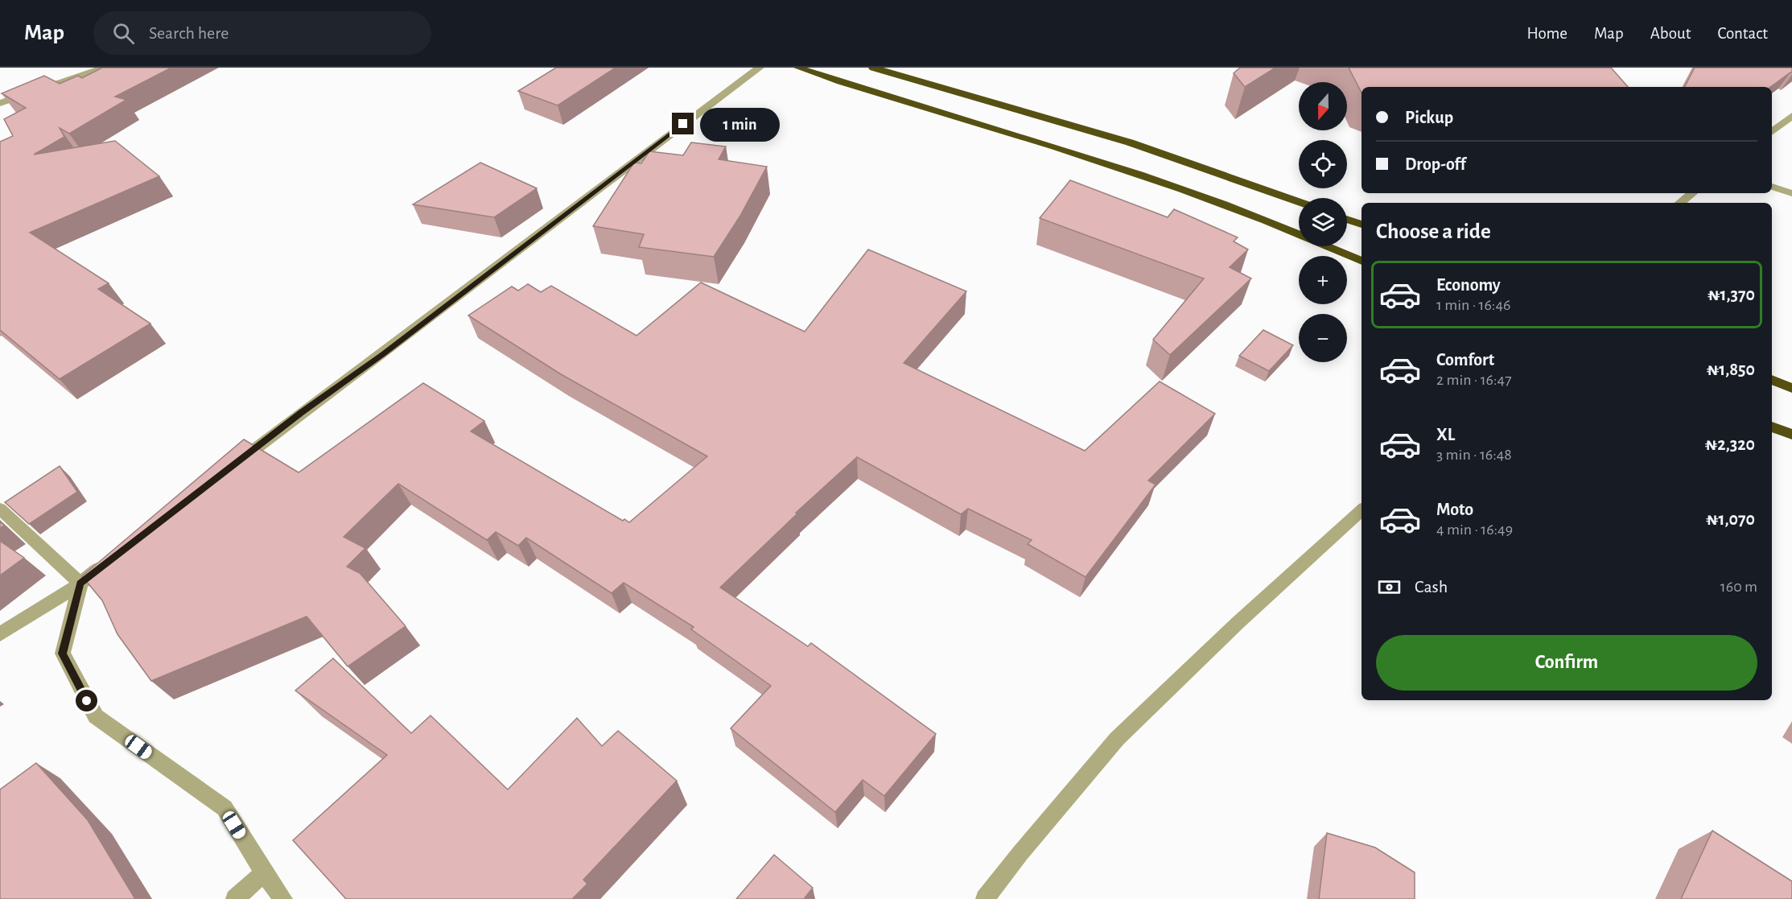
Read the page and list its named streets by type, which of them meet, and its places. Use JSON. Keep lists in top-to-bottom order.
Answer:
{
  "north": "bottom",
  "page": {
    "header": "Map",
    "search": "Search here",
    "nav": [
      "Home",
      "Map",
      "About",
      "Contact"
    ],
    "map_buttons": ["+", "−"],
    "banner": ["Pickup", "Drop-off"],
    "bubble": "1 min",
    "heading": "Choose a ride",
    "list": [
      {
        "name": "Economy",
        "note": "1 min · 16:46",
        "value": "₦1,370"
      },
      {
        "name": "Comfort",
        "note": "2 min · 16:47",
        "value": "₦1,850"
      },
      {
        "name": "XL",
        "note": "3 min · 16:48",
        "value": "₦2,320"
      },
      {
        "name": "Moto",
        "note": "4 min · 16:49",
        "value": "₦1,070"
      }
    ],
    "pay": ["Cash", "160 m"],
    "buttons": "Confirm"
  }
}
